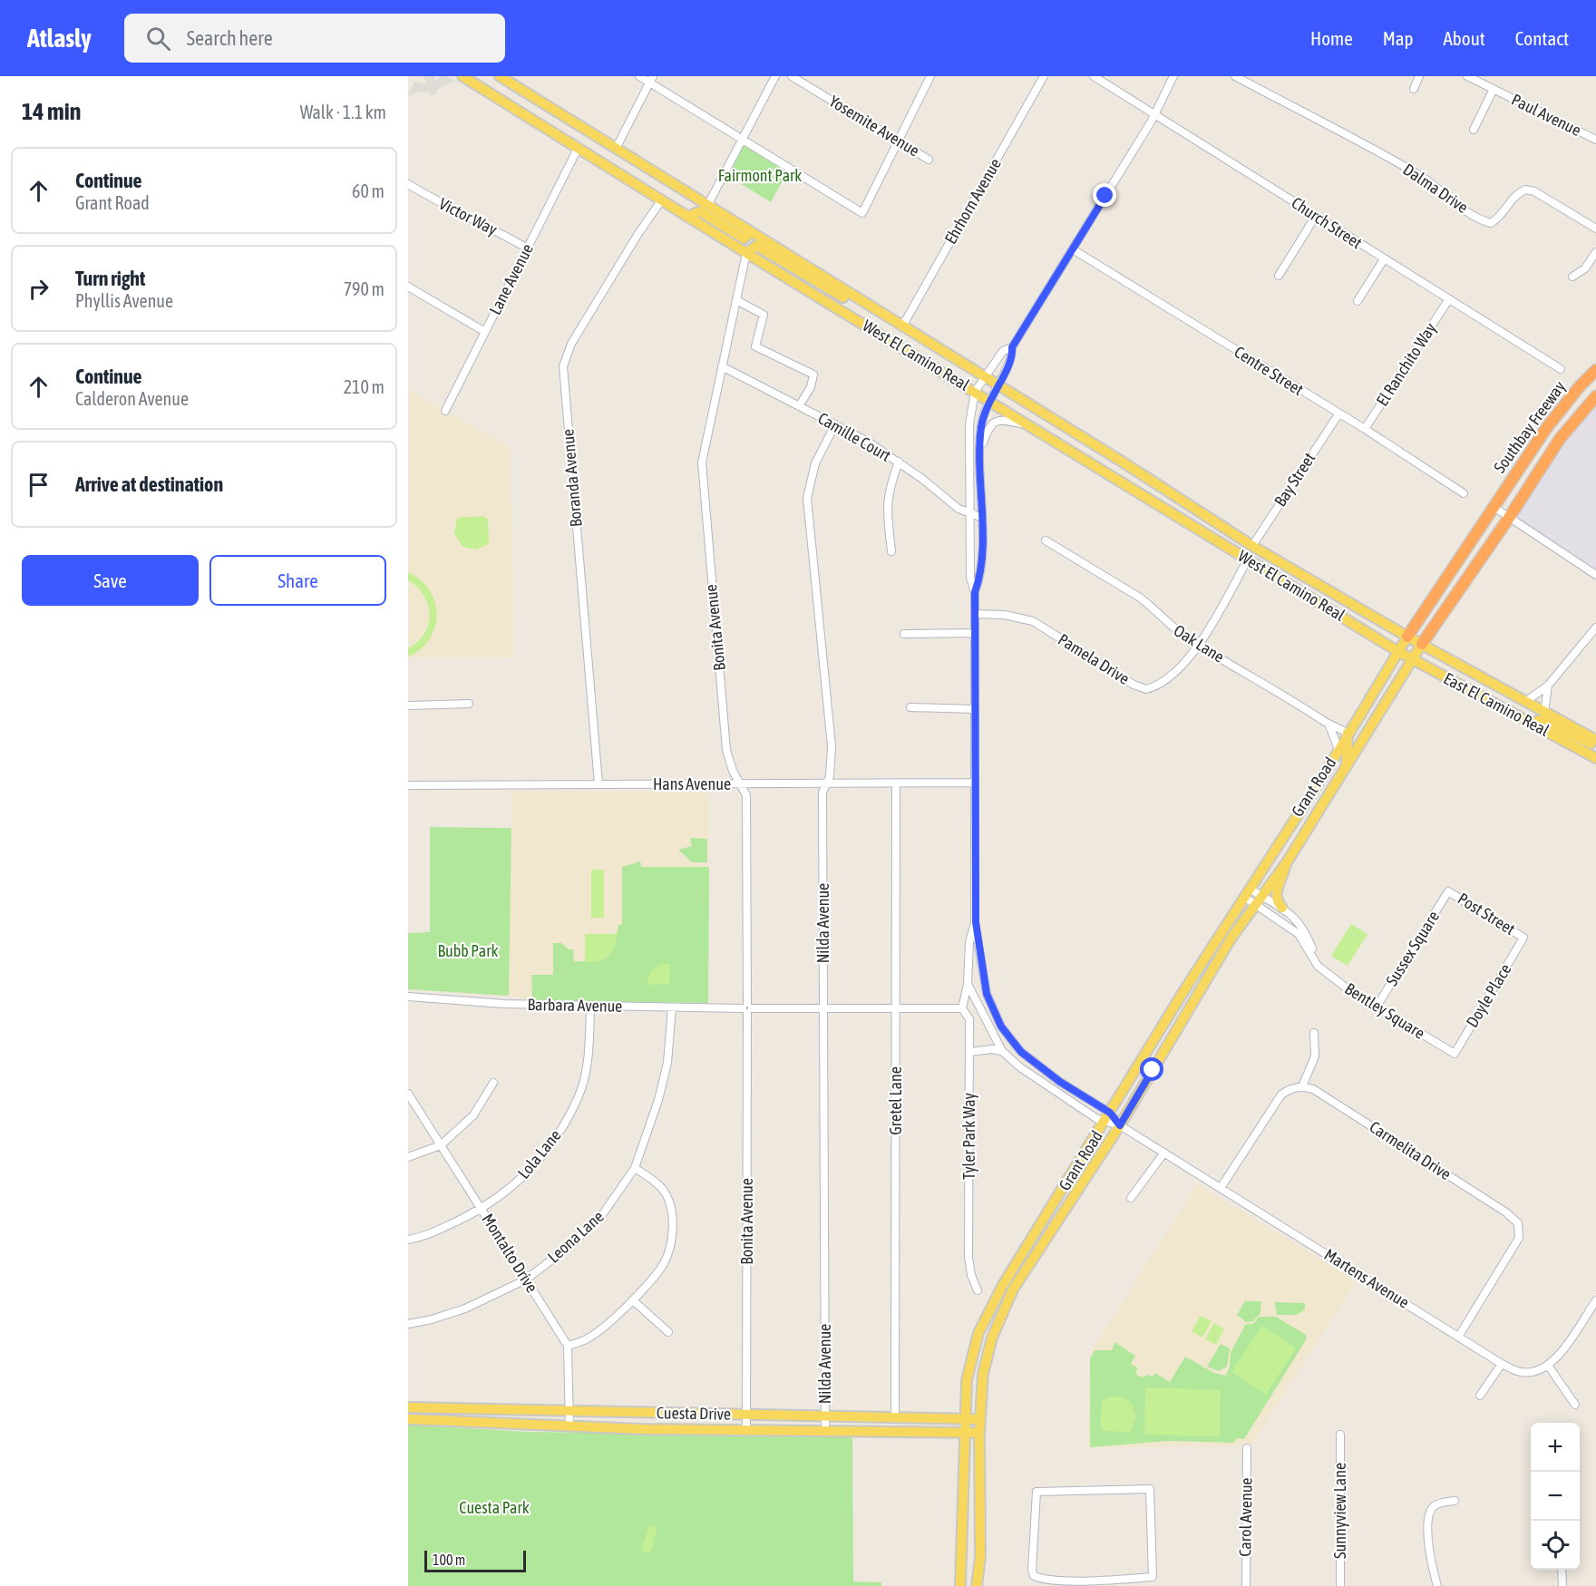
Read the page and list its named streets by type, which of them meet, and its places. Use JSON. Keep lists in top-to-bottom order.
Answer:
{
  "streets": {
    "highway": ["Southbay Freeway"],
    "main road": [
      "West El Camino Real",
      "East El Camino Real",
      "Grant Road",
      "Cuesta Drive"
    ],
    "street": [
      "Paul Avenue",
      "Yosemite Avenue",
      "Dalma Drive",
      "Ehrhorn Avenue",
      "Victor Way",
      "Church Street",
      "Lane Avenue",
      "El Ranchito Way",
      "Centre Street",
      "Camille Court",
      "Boranda Avenue",
      "Bay Street",
      "Bonita Avenue",
      "Oak Lane",
      "Pamela Drive",
      "Hans Avenue",
      "Post Street",
      "Nilda Avenue",
      "Sussex Square",
      "Doyle Place",
      "Barbara Avenue",
      "Bentley Square",
      "Gretel Lane",
      "Tyler Park Way",
      "Carmelita Drive",
      "Lola Lane",
      "Leona Lane",
      "Montalto Drive",
      "Martens Avenue",
      "Sunnyview Lane",
      "Carol Avenue"
    ]
  },
  "crossings": [
    ["Ehrhorn Avenue", "West El Camino Real"],
    ["Victor Way", "Lane Avenue"],
    ["Church Street", "El Ranchito Way"],
    ["Lane Avenue", "West El Camino Real"],
    ["West El Camino Real", "Southbay Freeway"],
    ["West El Camino Real", "Boranda Avenue"],
    ["West El Camino Real", "Bay Street"],
    ["West El Camino Real", "Bonita Avenue"],
    ["West El Camino Real", "East El Camino Real"],
    ["West El Camino Real", "Grant Road"],
    ["El Ranchito Way", "Centre Street"],
    ["Centre Street", "Bay Street"],
    ["Southbay Freeway", "Grant Road"],
    ["Camille Court", "Bonita Avenue"],
    ["Camille Court", "Nilda Avenue"],
    ["Boranda Avenue", "Hans Avenue"],
    ["Bonita Avenue", "Hans Avenue"],
    ["Bonita Avenue", "Barbara Avenue"],
    ["Bonita Avenue", "Cuesta Drive"],
    ["Oak Lane", "Pamela Drive"],
    ["Oak Lane", "Grant Road"],
    ["East El Camino Real", "Grant Road"],
    ["Hans Avenue", "Nilda Avenue"],
    ["Hans Avenue", "Gretel Lane"],
    ["Grant Road", "Bentley Square"],
    ["Grant Road", "Martens Avenue"],
    ["Grant Road", "Cuesta Drive"],
    ["Post Street", "Sussex Square"],
    ["Post Street", "Doyle Place"],
    ["Nilda Avenue", "Barbara Avenue"],
    ["Nilda Avenue", "Cuesta Drive"],
    ["Sussex Square", "Bentley Square"],
    ["Doyle Place", "Bentley Square"],
    ["Barbara Avenue", "Gretel Lane"],
    ["Barbara Avenue", "Tyler Park Way"],
    ["Barbara Avenue", "Lola Lane"],
    ["Barbara Avenue", "Leona Lane"],
    ["Gretel Lane", "Cuesta Drive"],
    ["Carmelita Drive", "Martens Avenue"],
    ["Lola Lane", "Montalto Drive"],
    ["Leona Lane", "Montalto Drive"]
  ],
  "parks": ["Fairmont Park", "Bubb Park", "Cuesta Park"],
  "scale_bar": "100 m",
  "page": {
    "header": "Atlasly",
    "search": "Search here",
    "nav": [
      "Home",
      "Map",
      "About",
      "Contact"
    ],
    "heading": ["14 min", "Walk · 1.1 km"],
    "list": [
      ["Continue", "Grant Road", "60 m"],
      ["Turn right", "Phyllis Avenue", "790 m"],
      ["Continue", "Calderon Avenue", "210 m"],
      "Arrive at destination"
    ],
    "buttons": ["Save", "Share"],
    "map_buttons": ["+", "−"],
    "scale": "100 m"
  }
}
